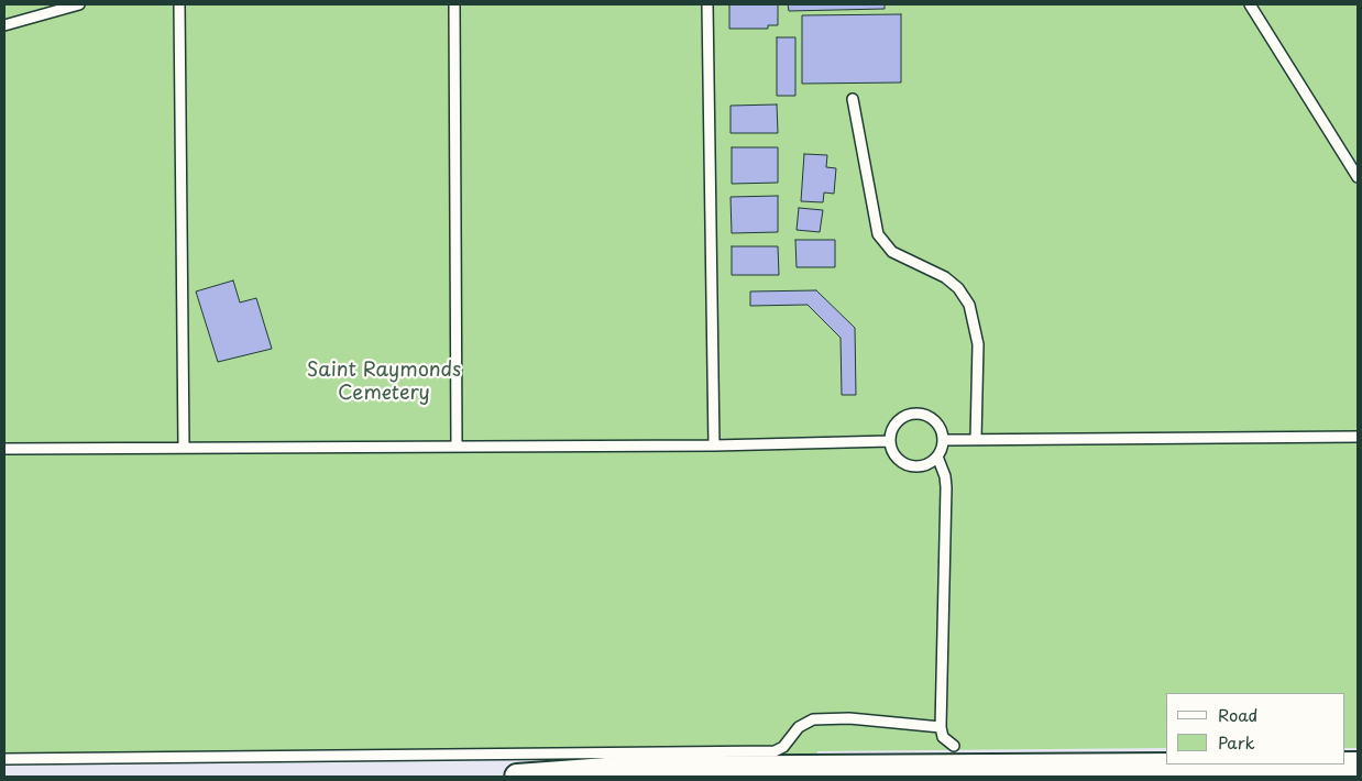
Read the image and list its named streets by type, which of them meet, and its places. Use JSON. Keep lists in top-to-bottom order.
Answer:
{
  "parks": ["Saint Raymonds Cemetery"],
  "legend": ["Road", "Park"]
}
